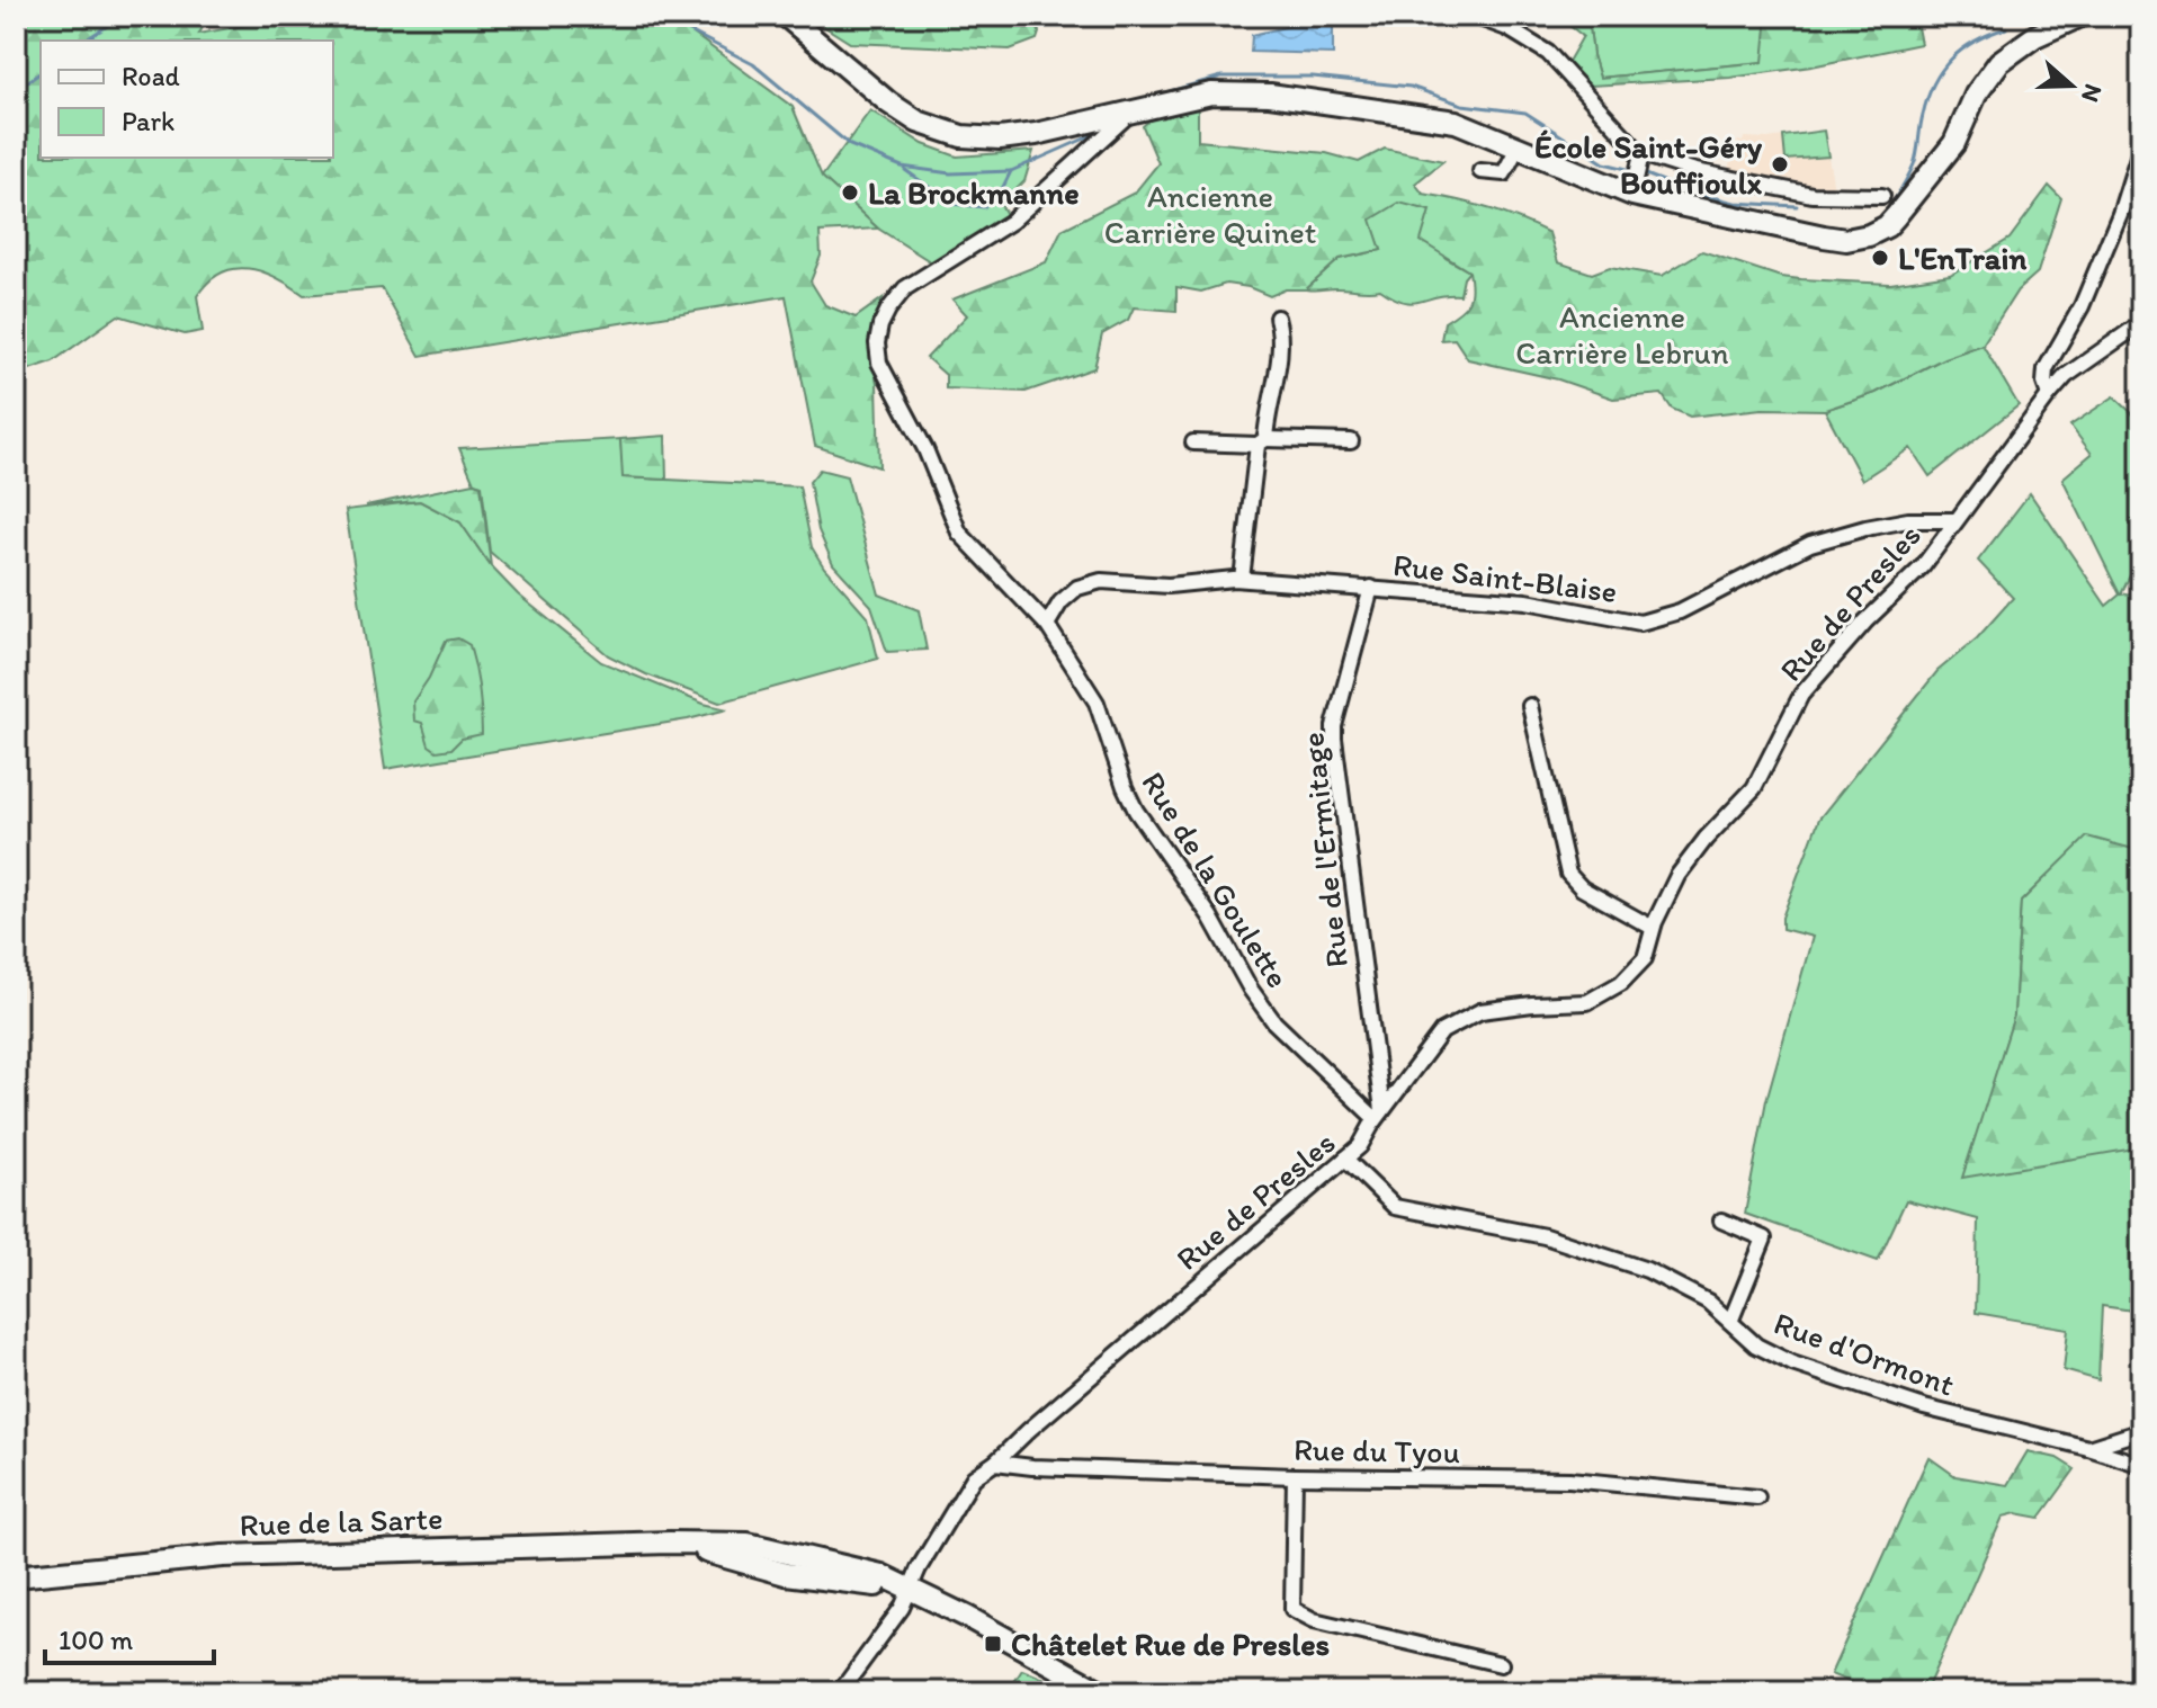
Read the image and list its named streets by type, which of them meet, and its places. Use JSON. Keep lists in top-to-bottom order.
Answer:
{
  "streets": {
    "main road": ["Rue de la Sarte"],
    "street": [
      "Rue Saint-Blaise",
      "Rue de Presles",
      "Rue de l'Ermitage",
      "Rue de la Goulette",
      "Rue d'Ormont",
      "Rue du Tyou"
    ]
  },
  "crossings": [
    ["Rue Saint-Blaise", "Rue de Presles"],
    ["Rue Saint-Blaise", "Rue de l'Ermitage"],
    ["Rue Saint-Blaise", "Rue de la Goulette"],
    ["Rue de Presles", "Rue de l'Ermitage"],
    ["Rue de Presles", "Rue de la Goulette"],
    ["Rue de Presles", "Rue d'Ormont"],
    ["Rue de Presles", "Rue du Tyou"],
    ["Rue de Presles", "Rue de la Sarte"],
    ["Rue de l'Ermitage", "Rue de la Goulette"]
  ],
  "parks": ["Ancienne Carrière Quinet", "Ancienne Carrière Lebrun"],
  "places": {
    "other": ["École Saint-Géry Bouffioulx", "La Brockmanne", "L'EnTrain"],
    "transit": ["Châtelet Rue de Presles"]
  },
  "legend": ["Road", "Park"],
  "scale_bar": "100 m",
  "north": "right"
}
